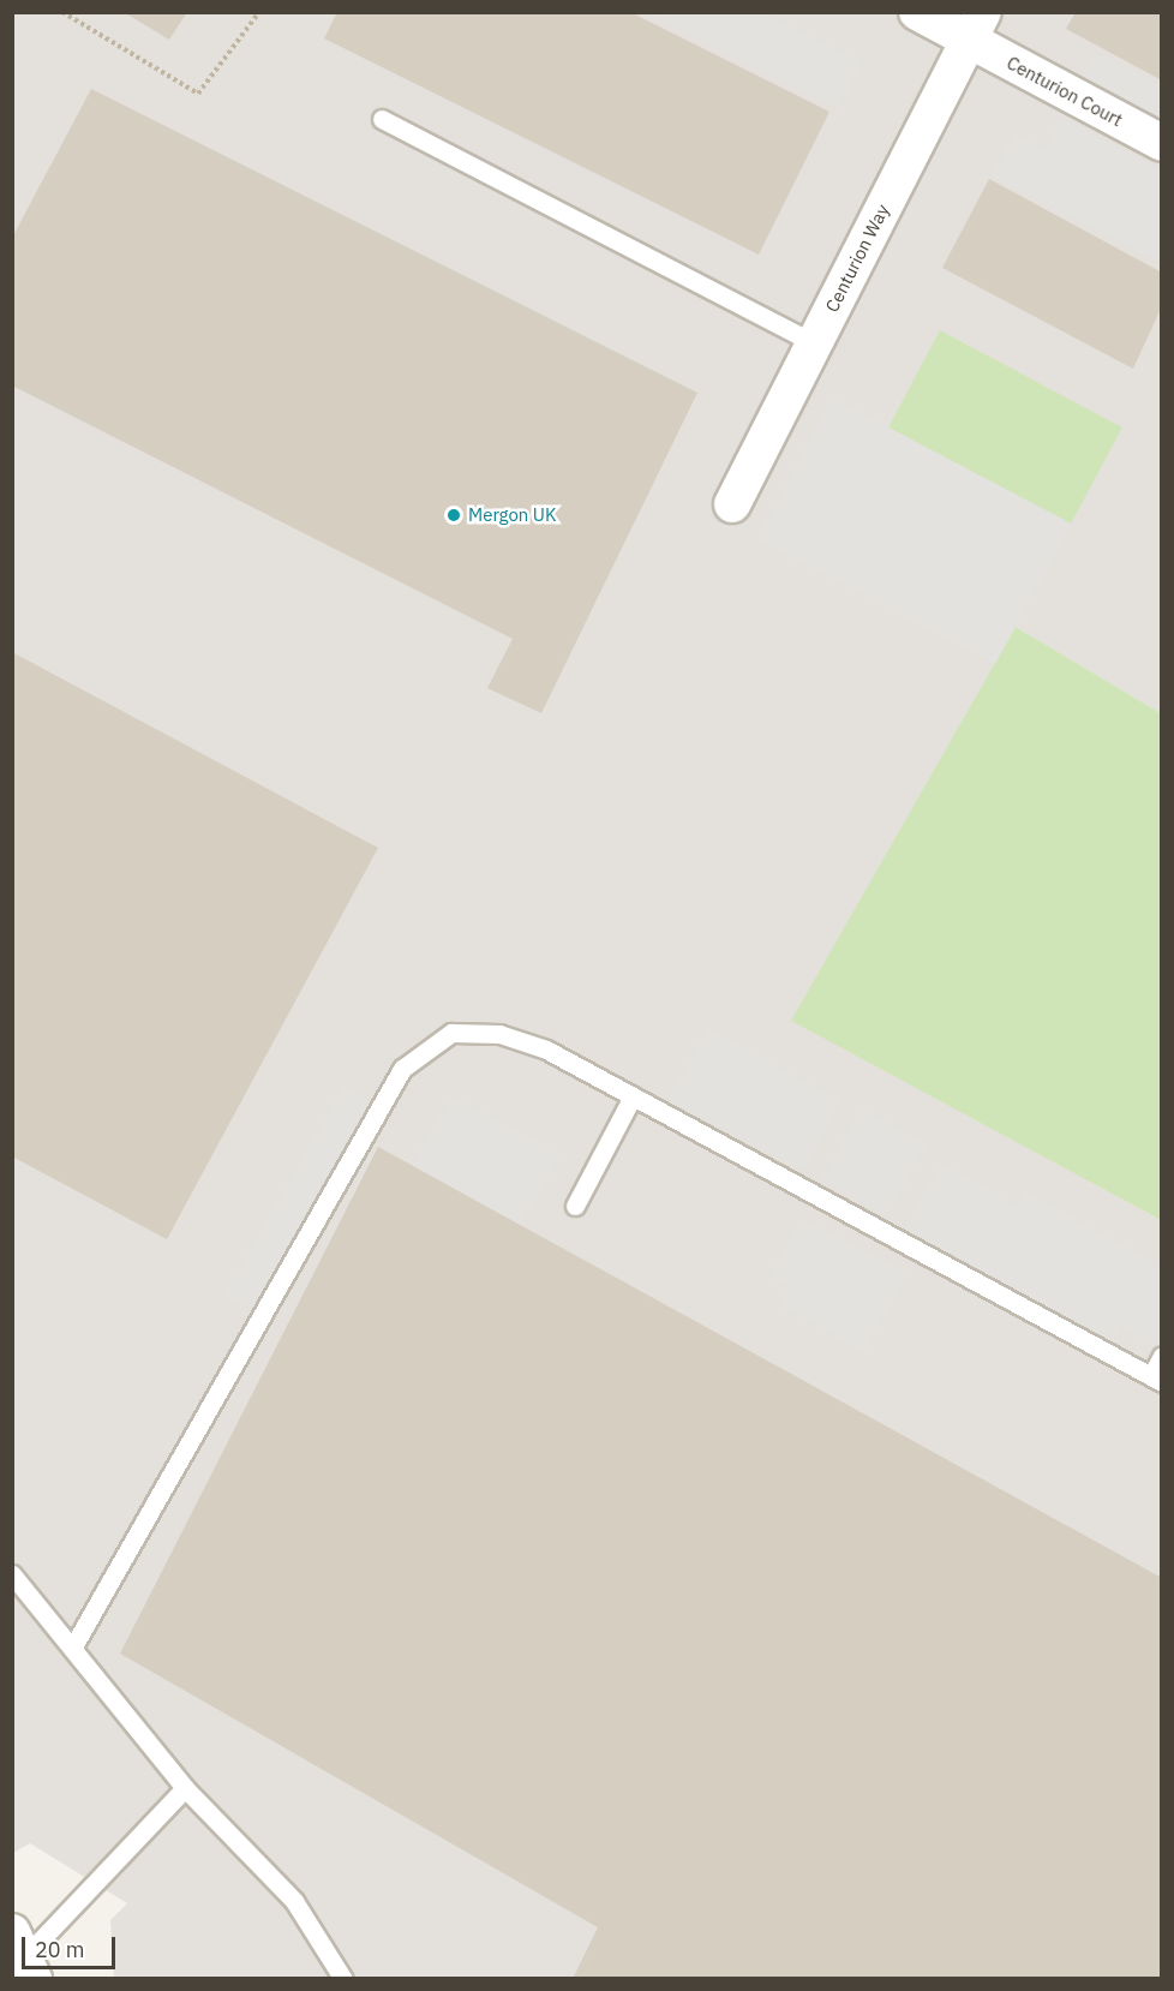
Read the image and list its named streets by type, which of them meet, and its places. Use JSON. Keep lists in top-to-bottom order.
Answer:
{
  "streets": {
    "street": ["Centurion Court", "Centurion Way"]
  },
  "crossings": [
    ["Centurion Court", "Centurion Way"]
  ],
  "places": ["Mergon UK"],
  "scale_bar": "20 m"
}
